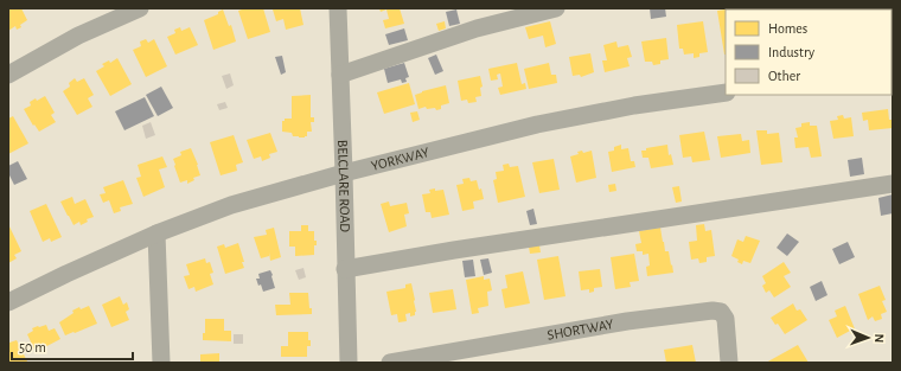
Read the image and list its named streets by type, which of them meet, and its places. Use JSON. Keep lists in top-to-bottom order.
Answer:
{
  "streets": {
    "street": ["YORKWAY", "BELCLARE ROAD", "SHORTWAY"]
  },
  "crossings": [
    ["YORKWAY", "BELCLARE ROAD"]
  ],
  "legend": ["Homes", "Industry", "Other"],
  "scale_bar": "50 m",
  "north": "right"
}
